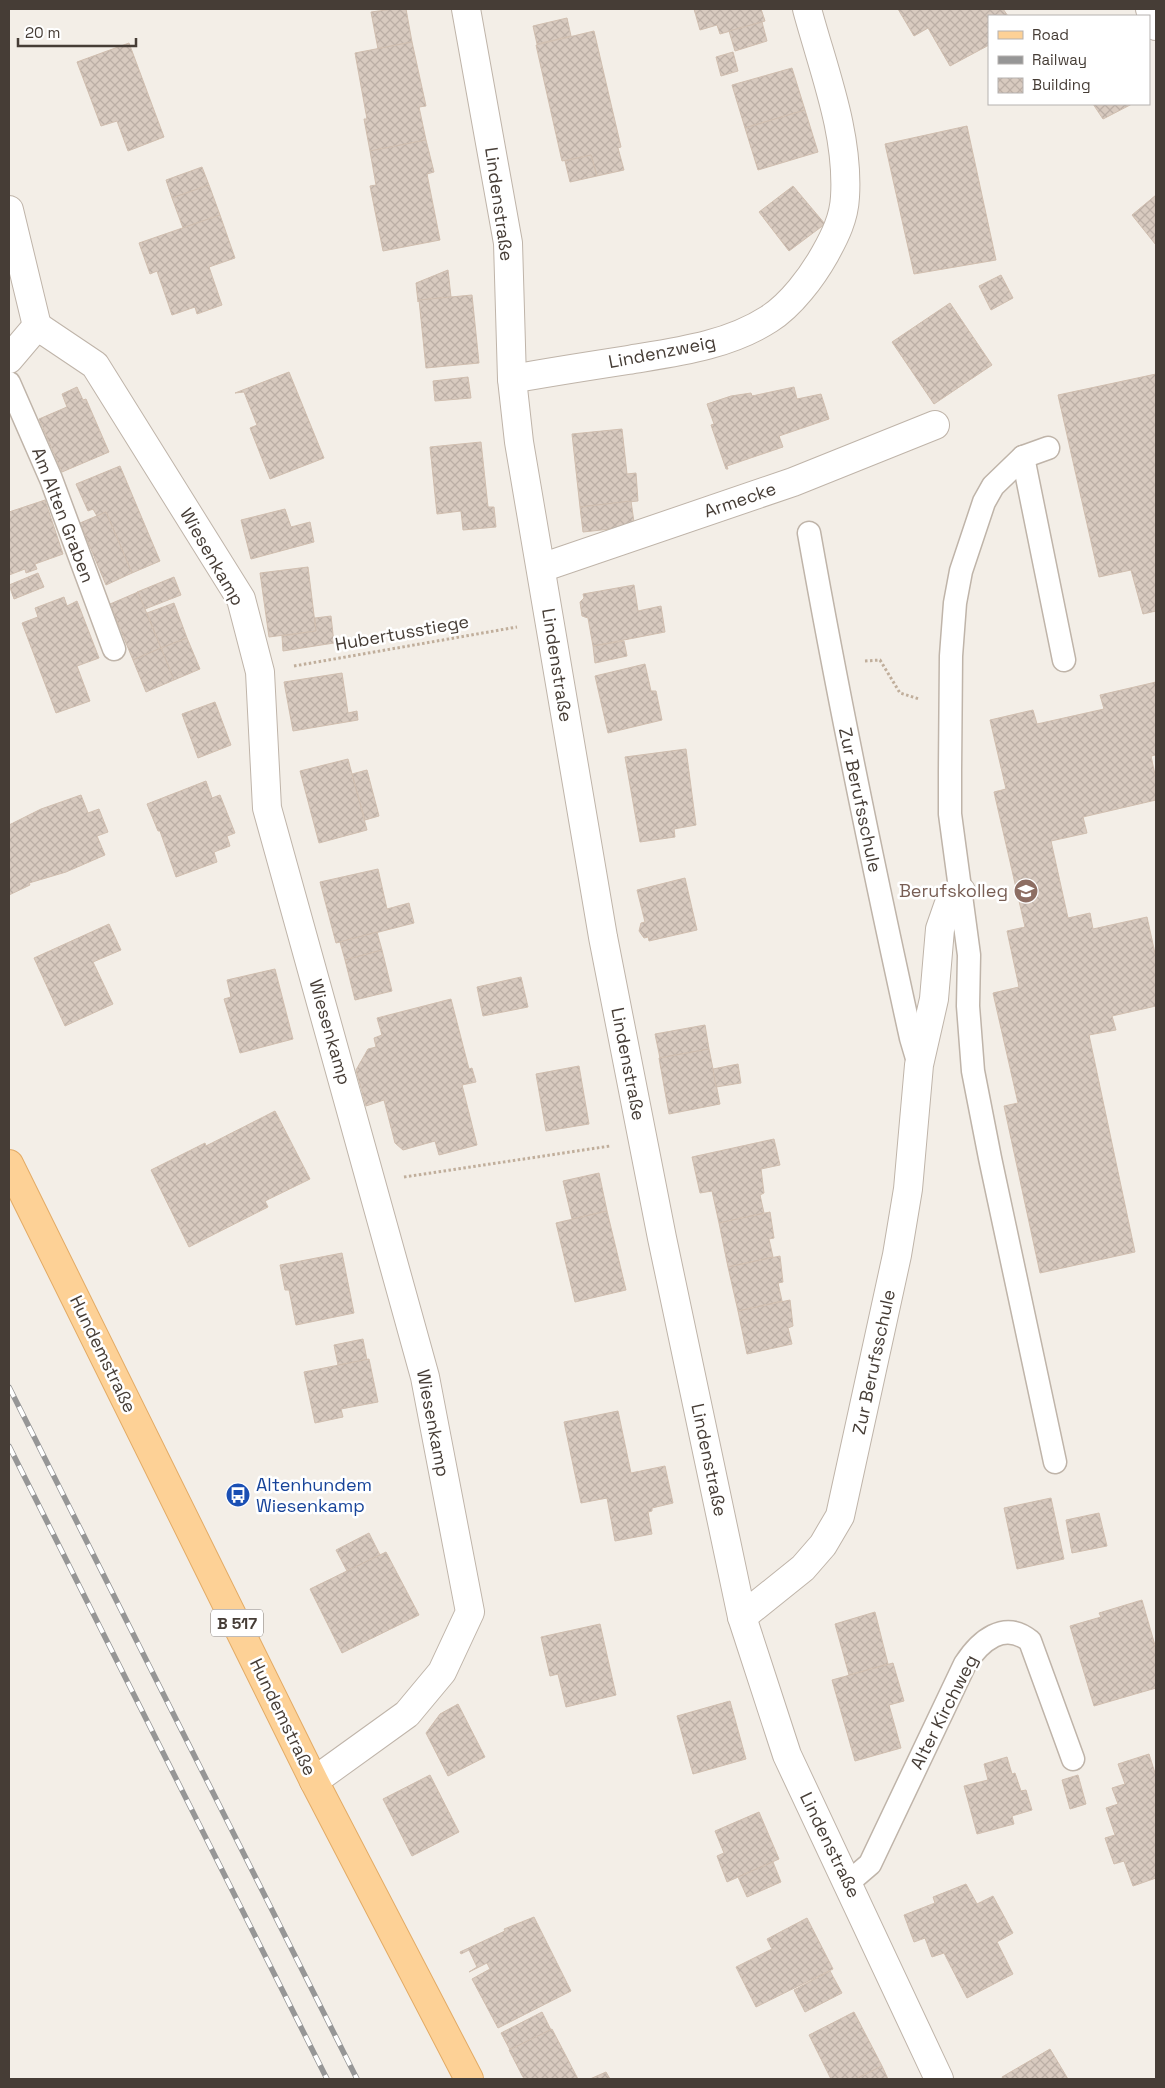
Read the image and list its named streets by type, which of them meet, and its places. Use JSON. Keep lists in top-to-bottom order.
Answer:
{
  "streets": {
    "main road": ["Hundemstraße", "B 517"],
    "street": [
      "Lindenstraße",
      "Lindenzweig",
      "Armecke",
      "Wiesenkamp",
      "Zur Berufsschule"
    ],
    "lane": ["Am Alten Graben", "Alter Kirchweg"],
    "path": ["Hubertusstiege"]
  },
  "crossings": [
    ["Lindenstraße", "Lindenzweig"],
    ["Lindenstraße", "Armecke"],
    ["Lindenstraße", "Hubertusstiege"],
    ["Lindenstraße", "Zur Berufsschule"],
    ["Lindenstraße", "Alter Kirchweg"],
    ["Wiesenkamp", "Hubertusstiege"],
    ["Wiesenkamp", "Hundemstraße"]
  ],
  "places": {
    "school or university": ["Berufskolleg"],
    "bus stop": ["Altenhundem Wiesenkamp"]
  },
  "legend": ["Road", "Railway", "Building"],
  "scale_bar": "20 m"
}
